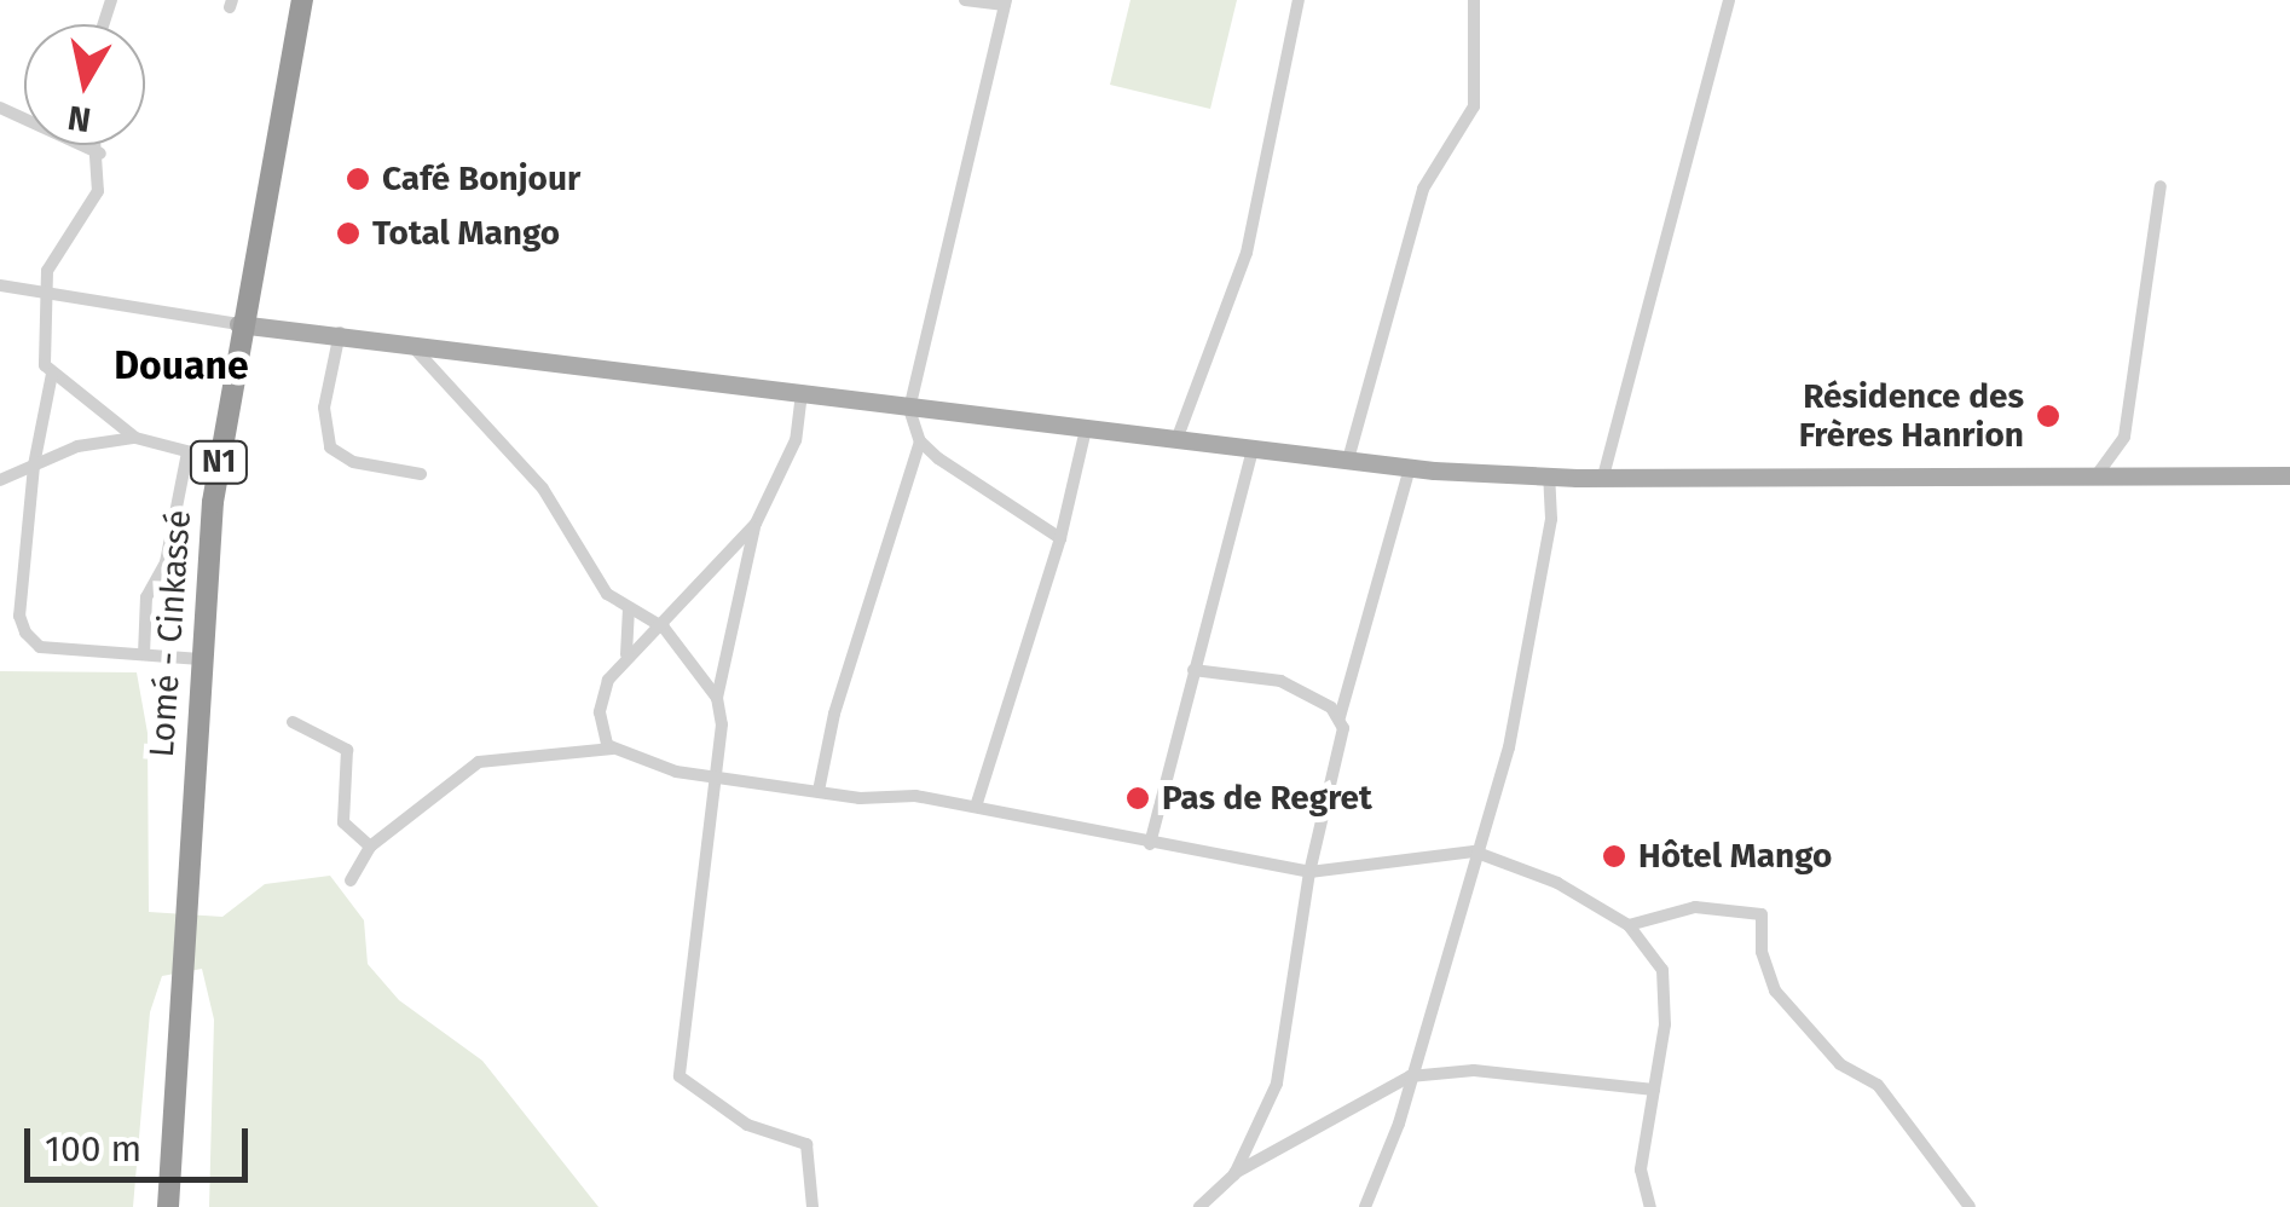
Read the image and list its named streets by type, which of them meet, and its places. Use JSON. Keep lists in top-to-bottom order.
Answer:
{
  "streets": {
    "highway": ["N1", "Lomé - Cinkassé"]
  },
  "districts": ["Douane"],
  "places": [
    "Café Bonjour",
    "Total Mango",
    "Résidence des Frères Hanrion",
    "Pas de Regret",
    "Hôtel Mango"
  ],
  "scale_bar": "100 m",
  "north": "bottom"
}
